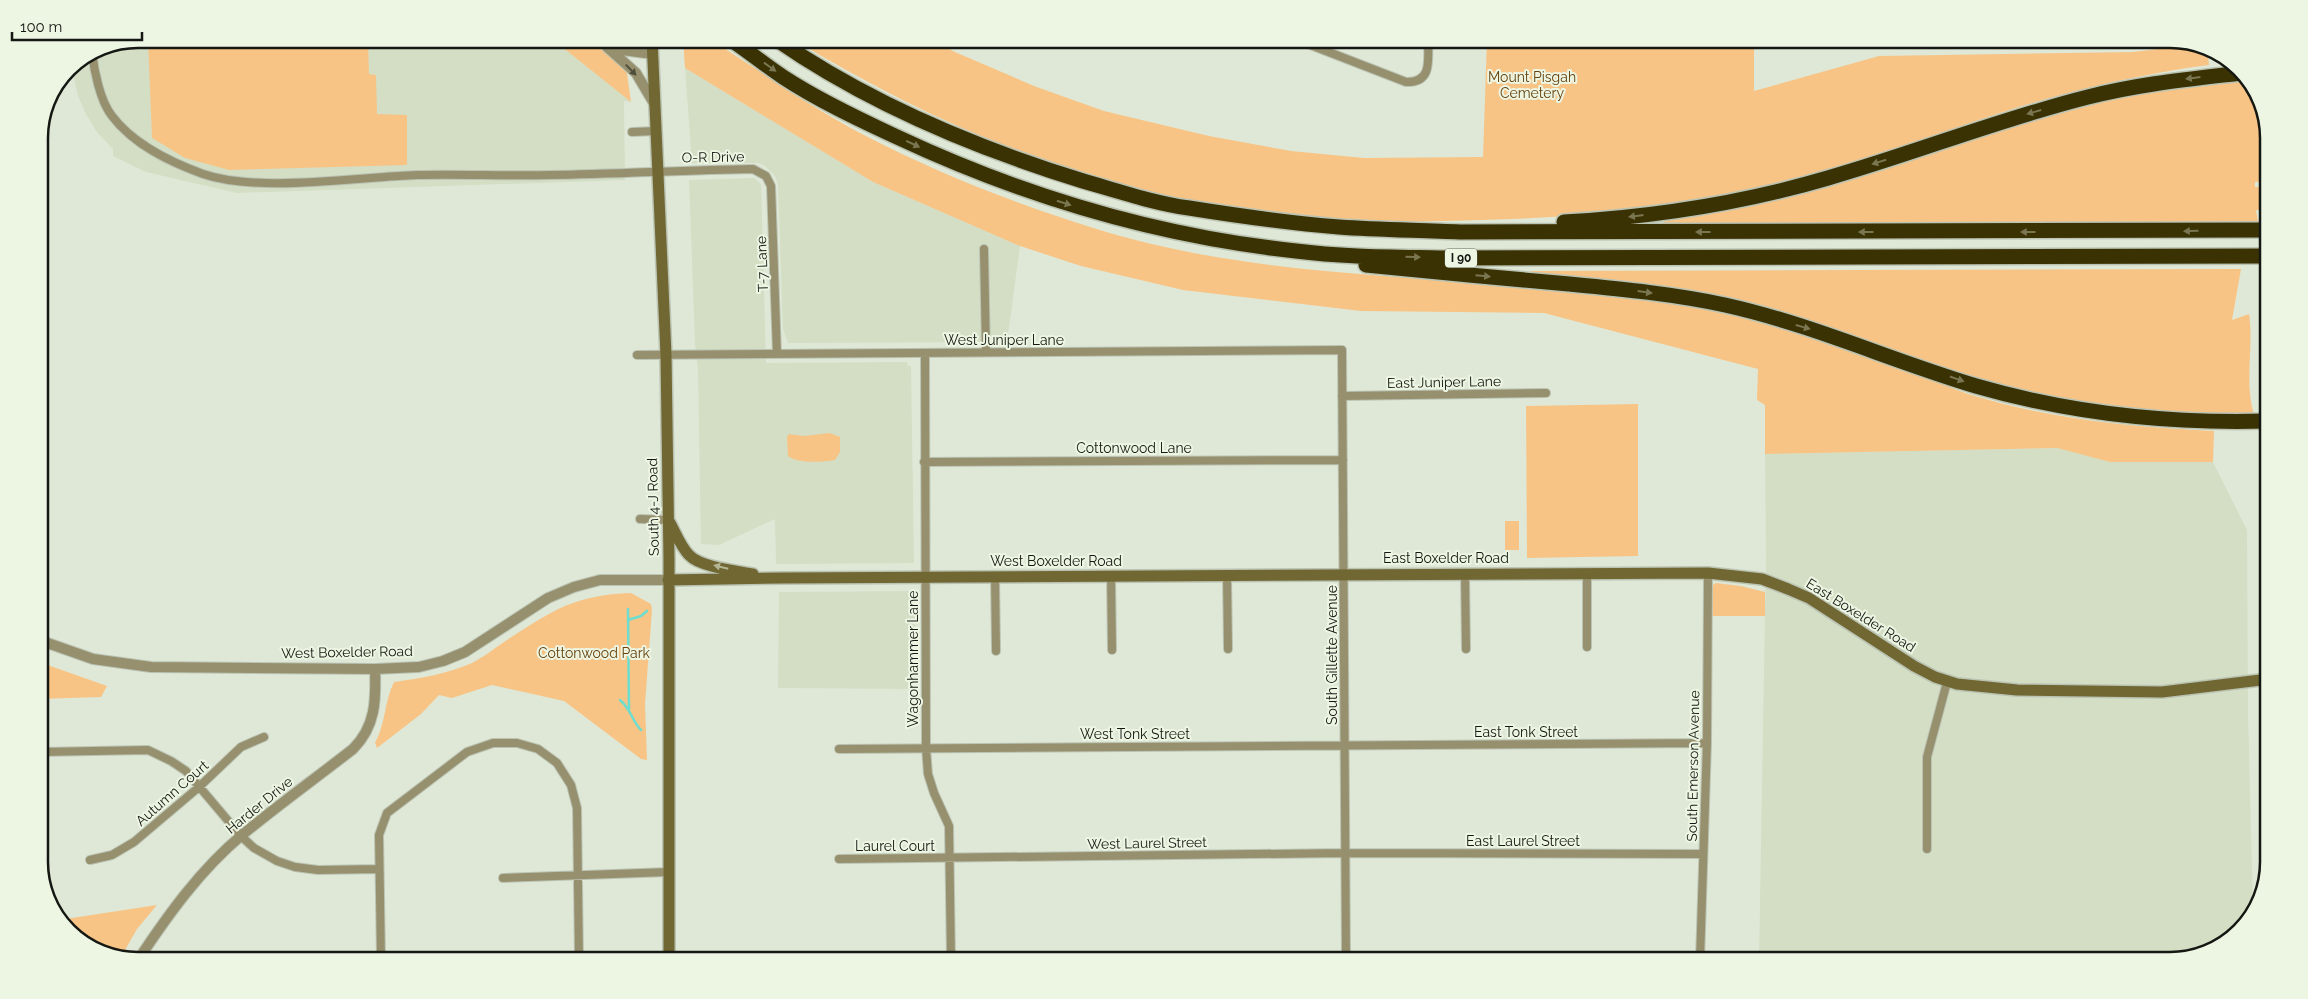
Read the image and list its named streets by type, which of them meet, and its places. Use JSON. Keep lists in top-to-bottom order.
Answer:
{
  "streets": {
    "highway": ["I 90"],
    "main road": ["South 4-J Road", "East Boxelder Road", "West Boxelder Road"],
    "street": [
      "O-R Drive",
      "T-7 Lane",
      "West Juniper Lane",
      "East Juniper Lane",
      "Cottonwood Lane",
      "South Gillette Avenue",
      "Wagonhammer Lane",
      "East Tonk Street",
      "West Tonk Street",
      "South Emerson Avenue",
      "Autumn Court",
      "Harder Drive",
      "East Laurel Street",
      "West Laurel Street",
      "Laurel Court"
    ]
  },
  "crossings": [
    ["O-R Drive", "T-7 Lane"],
    ["O-R Drive", "South 4-J Road"],
    ["T-7 Lane", "West Juniper Lane"],
    ["West Juniper Lane", "South 4-J Road"],
    ["West Juniper Lane", "South Gillette Avenue"],
    ["West Juniper Lane", "Wagonhammer Lane"],
    ["East Juniper Lane", "South Gillette Avenue"],
    ["Cottonwood Lane", "South Gillette Avenue"],
    ["Cottonwood Lane", "Wagonhammer Lane"],
    ["South 4-J Road", "West Boxelder Road"],
    ["East Boxelder Road", "West Boxelder Road"],
    ["East Boxelder Road", "South Gillette Avenue"],
    ["East Boxelder Road", "South Emerson Avenue"],
    ["West Boxelder Road", "South Gillette Avenue"],
    ["West Boxelder Road", "Wagonhammer Lane"],
    ["West Boxelder Road", "Harder Drive"],
    ["South Gillette Avenue", "East Tonk Street"],
    ["South Gillette Avenue", "West Tonk Street"],
    ["South Gillette Avenue", "East Laurel Street"],
    ["South Gillette Avenue", "West Laurel Street"],
    ["Wagonhammer Lane", "West Tonk Street"],
    ["Wagonhammer Lane", "West Laurel Street"],
    ["Wagonhammer Lane", "Laurel Court"],
    ["East Tonk Street", "West Tonk Street"],
    ["East Tonk Street", "South Emerson Avenue"],
    ["South Emerson Avenue", "East Laurel Street"],
    ["East Laurel Street", "West Laurel Street"],
    ["West Laurel Street", "Laurel Court"]
  ],
  "parks": ["Mount Pisgah Cemetery", "Cottonwood Park"],
  "scale_bar": "100 m"
}
